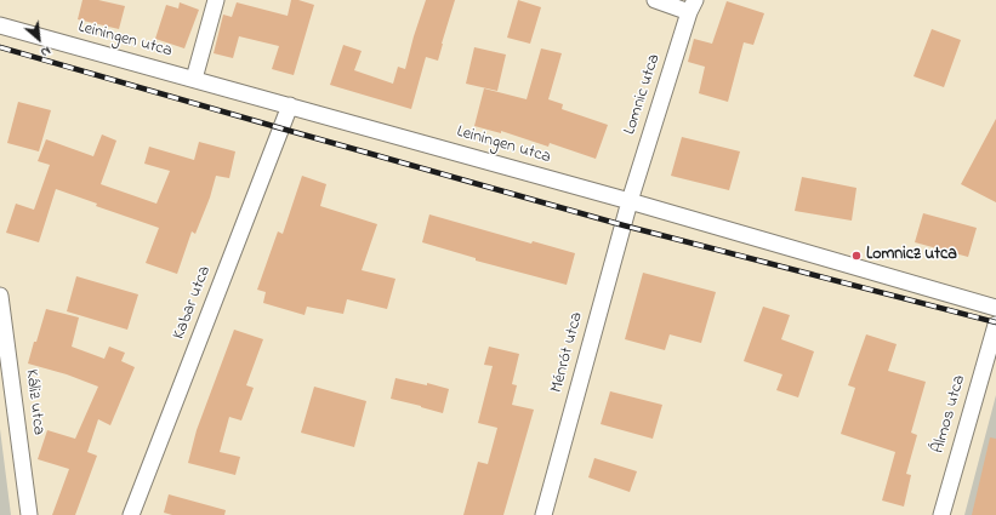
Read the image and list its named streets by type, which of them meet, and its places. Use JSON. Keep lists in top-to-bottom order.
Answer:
{
  "streets": {
    "street": [
      "Leiningen utca",
      "Lomnic utca",
      "Kabar utca",
      "Ménrót utca",
      "Káliz utca",
      "Álmos utca"
    ]
  },
  "crossings": [
    ["Leiningen utca", "Lomnic utca"],
    ["Leiningen utca", "Kabar utca"],
    ["Leiningen utca", "Ménrót utca"],
    ["Lomnic utca", "Ménrót utca"]
  ],
  "places": ["Lomnicz utca"],
  "north": "bottom right"
}
